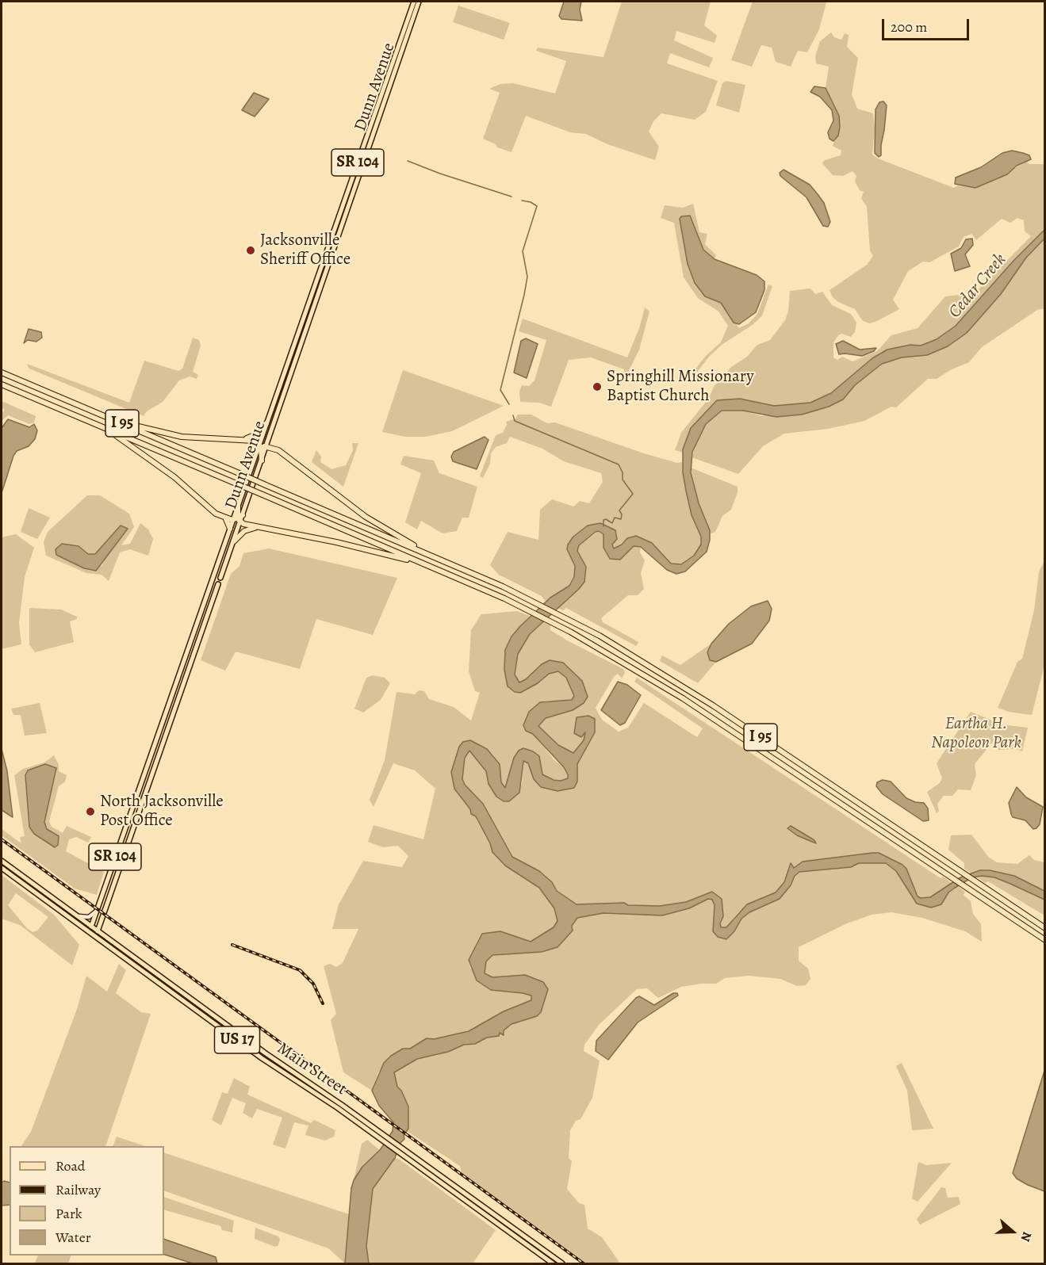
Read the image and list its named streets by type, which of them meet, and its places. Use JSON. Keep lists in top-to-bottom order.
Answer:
{
  "streets": {
    "highway": ["I 95"],
    "main road": [
      "Dunn Avenue",
      "SR 104",
      "US 17",
      "Main Street"
    ]
  },
  "crossings": [
    ["Dunn Avenue", "Main Street"]
  ],
  "water": ["Cedar Creek"],
  "parks": ["Eartha H. Napoleon Park"],
  "places": ["Jacksonville Sheriff Office", "Springhill Missionary Baptist Church", "North Jacksonville Post Office"],
  "legend": [
    "Road",
    "Railway",
    "Park",
    "Water"
  ],
  "scale_bar": "200 m",
  "north": "right"
}
